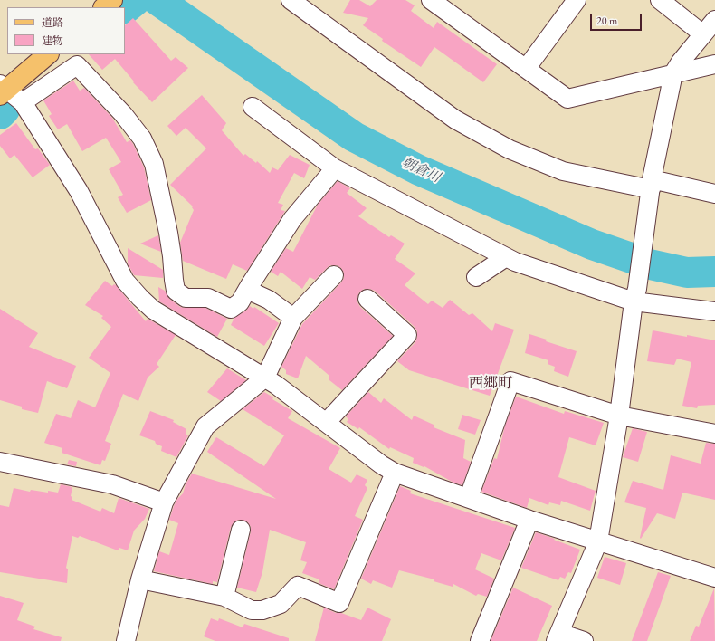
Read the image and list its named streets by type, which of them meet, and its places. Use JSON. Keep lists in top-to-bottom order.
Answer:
{
  "districts": ["西郷町"],
  "water": ["朝倉川"],
  "legend": ["道路", "建物"],
  "scale_bar": "20 m"
}
